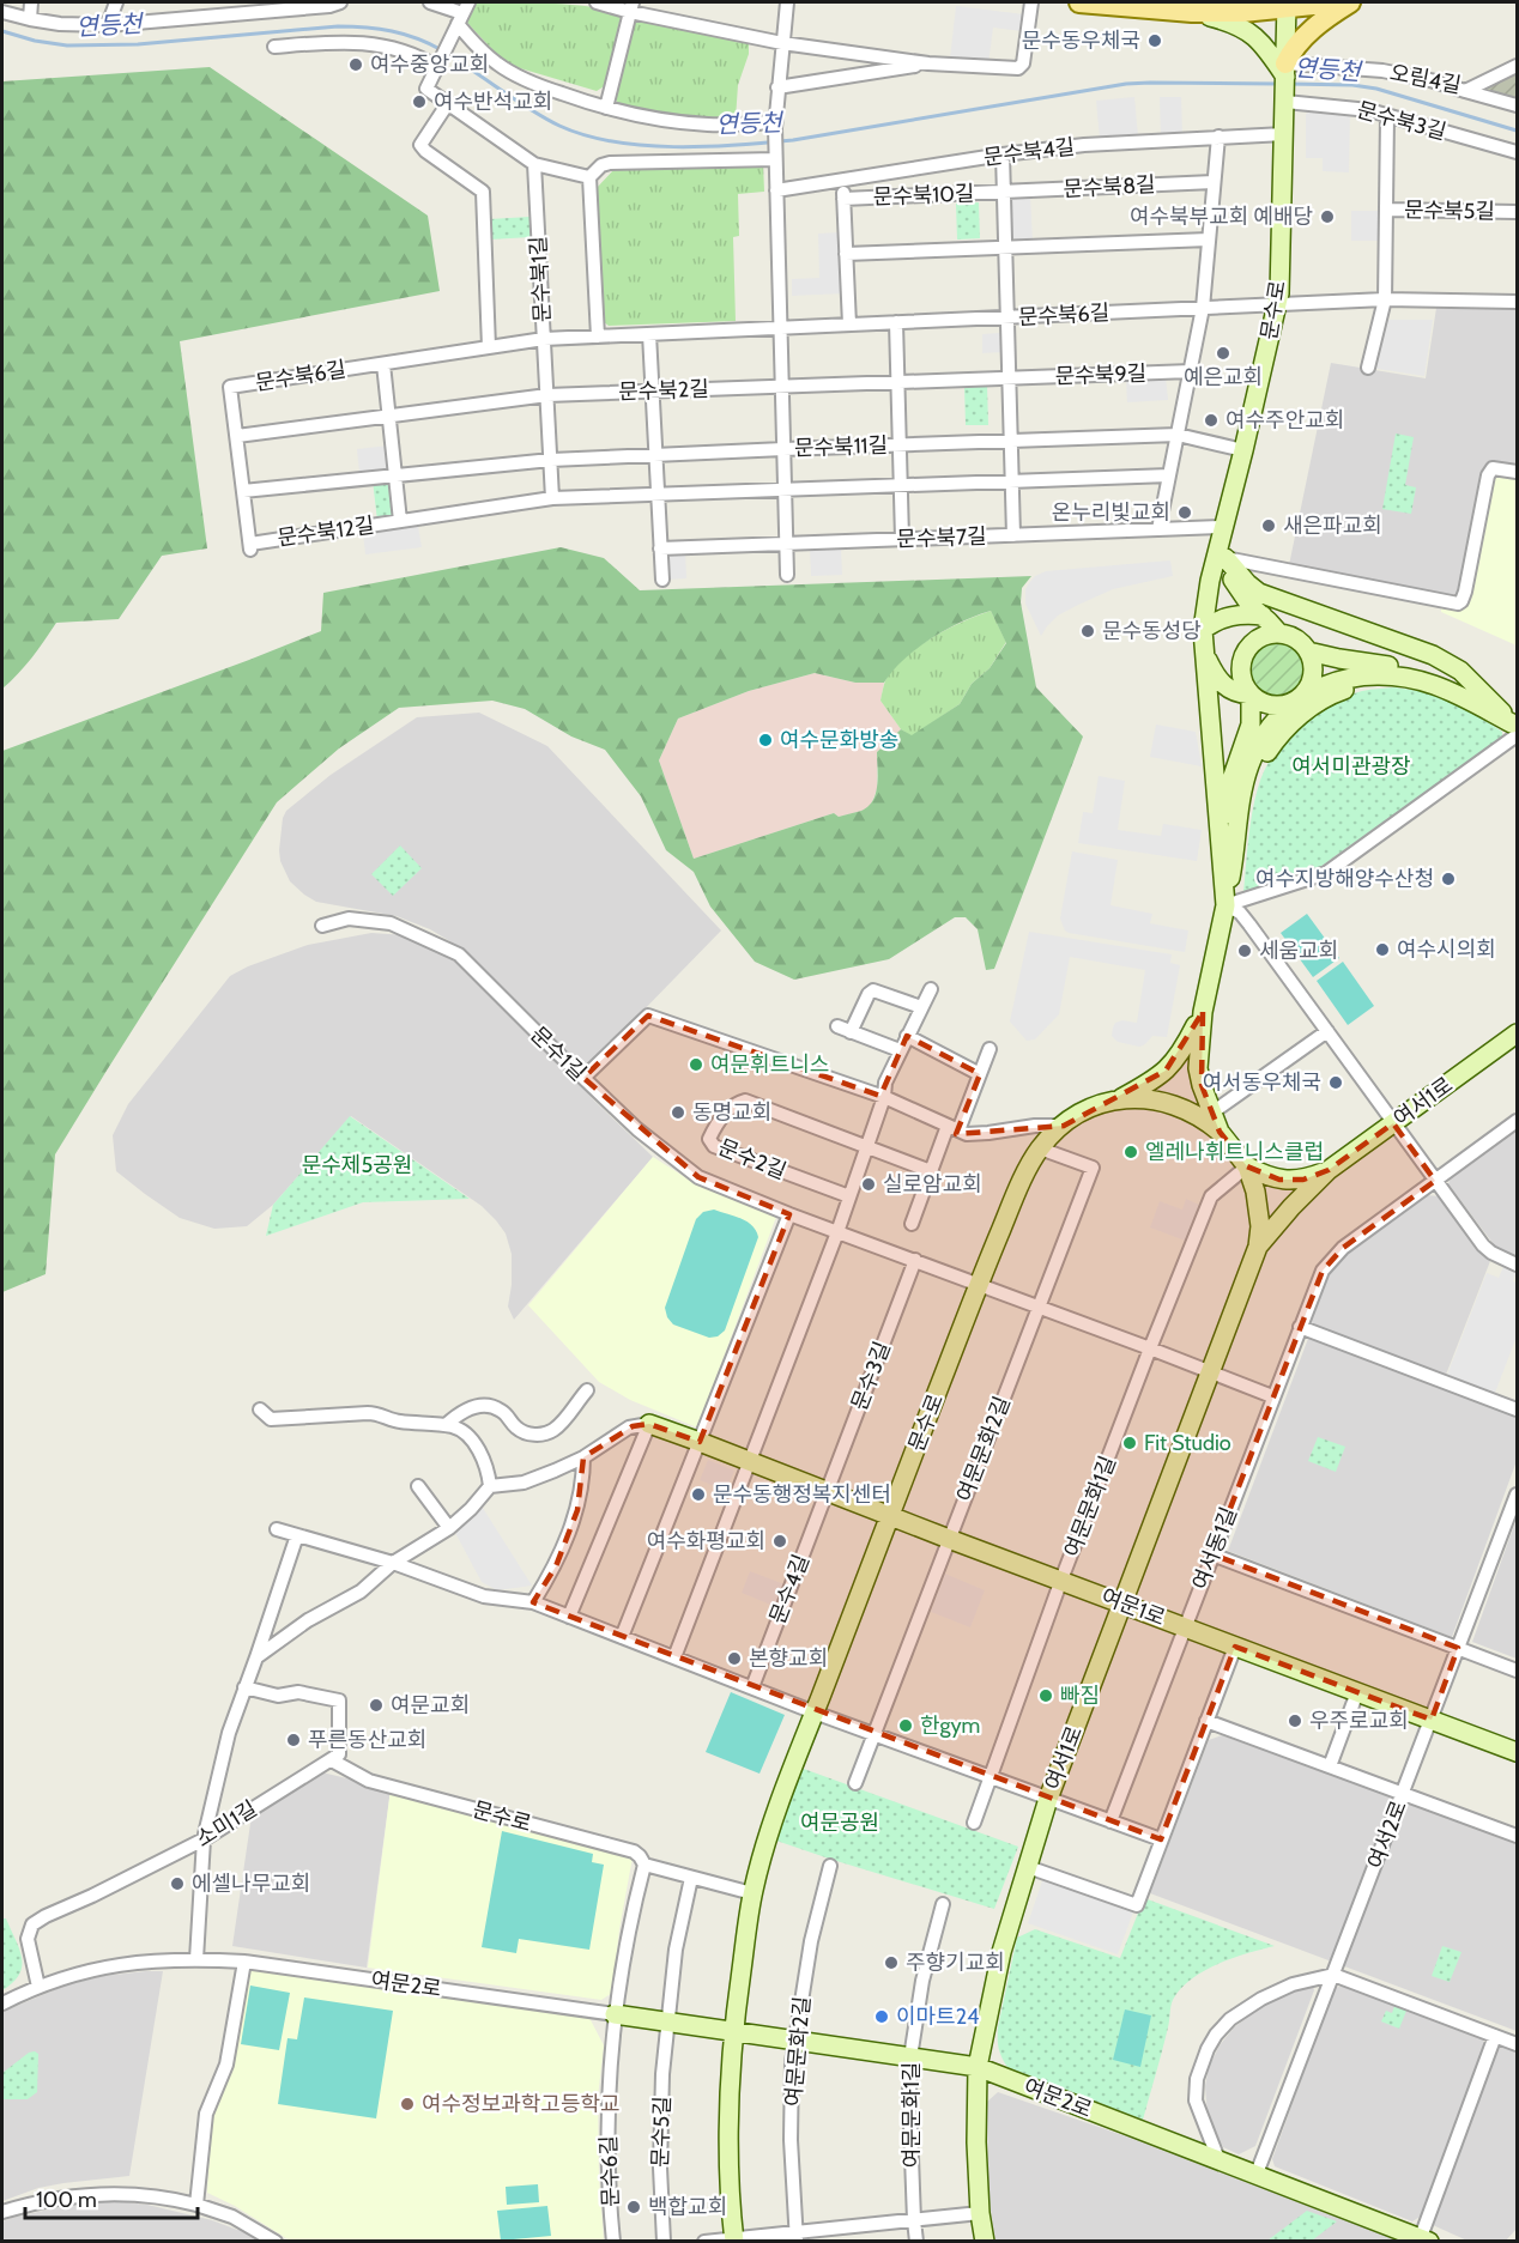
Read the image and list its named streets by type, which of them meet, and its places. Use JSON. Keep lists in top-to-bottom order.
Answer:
{
  "streets": {
    "street": [
      "오림4길",
      "문수북3길",
      "문수북4길",
      "문수북8길",
      "문수북10길",
      "문수북5길",
      "문수북1길",
      "문수로",
      "문수북6길",
      "문수북9길",
      "문수북2길",
      "문수북11길",
      "문수북12길",
      "문수북7길",
      "문수1길",
      "여서1로",
      "문수2길",
      "문수3길",
      "여문문화2길",
      "여문문화1길",
      "여서동1길",
      "문수4길",
      "여문1로",
      "소미1길",
      "여서2로",
      "여문2로",
      "문수5길",
      "문수6길"
    ]
  },
  "crossings": [
    ["오림4길", "문수로"],
    ["문수북3길", "문수로"],
    ["문수북4길", "문수북10길"],
    ["문수북4길", "문수로"],
    ["문수북8길", "문수북10길"],
    ["문수북10길", "문수북6길"],
    ["문수북1길", "문수북6길"],
    ["문수북1길", "문수북2길"],
    ["문수로", "문수북6길"],
    ["문수로", "문수북7길"],
    ["문수로", "문수1길"],
    ["문수로", "여문문화2길"],
    ["문수로", "여문1로"],
    ["문수로", "소미1길"],
    ["문수로", "여문2로"],
    ["문수북6길", "문수북11길"],
    ["문수북6길", "문수북12길"],
    ["문수북11길", "문수북7길"],
    ["문수1길", "여서1로"],
    ["문수1길", "문수3길"],
    ["문수1길", "여문문화2길"],
    ["문수1길", "여문문화1길"],
    ["여서1로", "여문문화1길"],
    ["여서1로", "여문1로"],
    ["여서1로", "여문2로"],
    ["문수3길", "문수4길"],
    ["문수3길", "여문1로"],
    ["여문문화2길", "여문1로"],
    ["여문문화2길", "여문2로"],
    ["여문문화1길", "여문1로"],
    ["여문문화1길", "여문2로"],
    ["여서동1길", "여문1로"],
    ["문수4길", "여문1로"],
    ["여문1로", "여서2로"],
    ["소미1길", "여문2로"],
    ["여서2로", "여문2로"],
    ["여문2로", "문수5길"],
    ["여문2로", "문수6길"]
  ],
  "water": ["연등천"],
  "parks": ["여서미관광장", "문수제5공원", "여문공원"],
  "places": [
    "문수동우체국",
    "여수중앙교회",
    "여수반석교회",
    "여수북부교회 예배당",
    "예은교회",
    "여수주안교회",
    "온누리빛교회",
    "새은파교회",
    "문수동성당",
    "여수문화방송",
    "여수지방해양수산청",
    "여수시의회",
    "세움교회",
    "여문휘트니스",
    "여서동우체국",
    "동명교회",
    "엘레나휘트니스클럽",
    "실로암교회",
    "Fit Studio",
    "문수동행정복지센터",
    "여수화평교회",
    "본향교회",
    "빠짐",
    "여문교회",
    "우주로교회",
    "한gym",
    "푸른동산교회",
    "에셀나무교회",
    "주향기교회",
    "이마트24",
    "여수정보과학고등학교",
    "백합교회"
  ],
  "scale_bar": "100 m"
}
